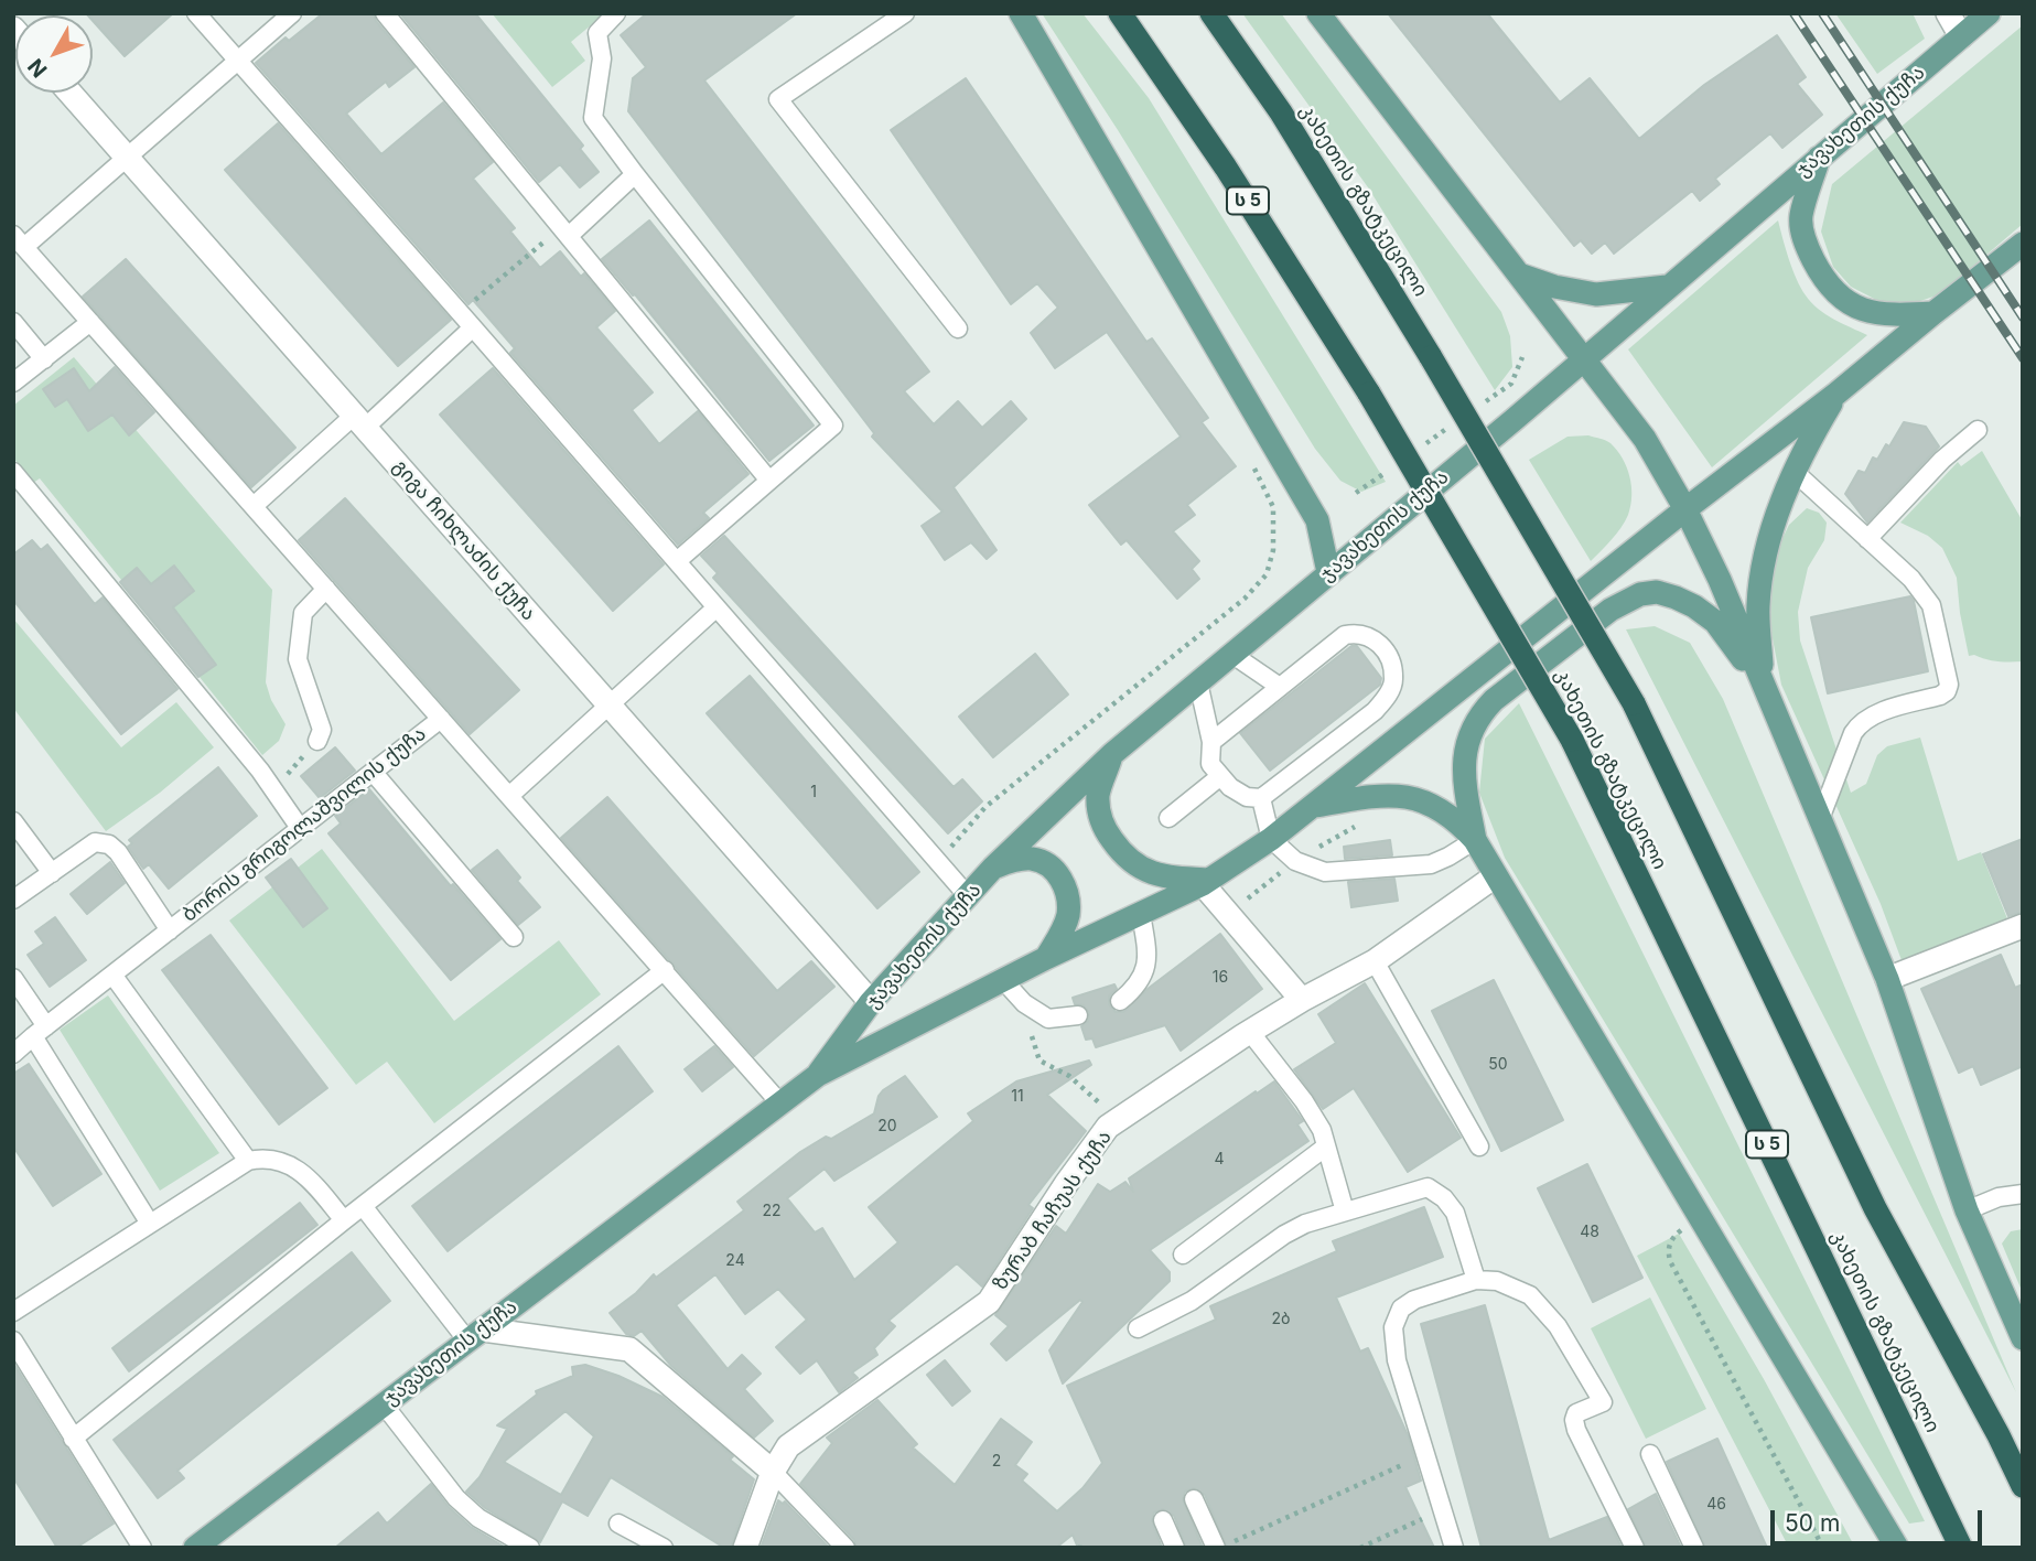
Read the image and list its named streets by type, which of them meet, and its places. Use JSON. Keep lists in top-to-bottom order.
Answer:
{
  "streets": {
    "highway": ["ს 5", "კახეთის გზატკეცილი"],
    "main road": ["ჯავახეთის ქუჩა"],
    "street": ["გიგა ჩიხლაძის ქუჩა", "ზურაბ ჩაჩუას ქუჩა"],
    "lane": ["ბორის გრიგოლაშვილის ქუჩა"]
  },
  "crossings": [
    ["ჯავახეთის ქუჩა", "გიგა ჩიხლაძის ქუჩა"],
    ["ჯავახეთის ქუჩა", "ბორის გრიგოლაშვილის ქუჩა"]
  ],
  "house_numbers": [
    "1",
    "16",
    "50",
    "11",
    "20",
    "4",
    "22",
    "48",
    "24",
    "2ბ",
    "2",
    "46"
  ],
  "scale_bar": "50 m",
  "north": "bottom left"
}
